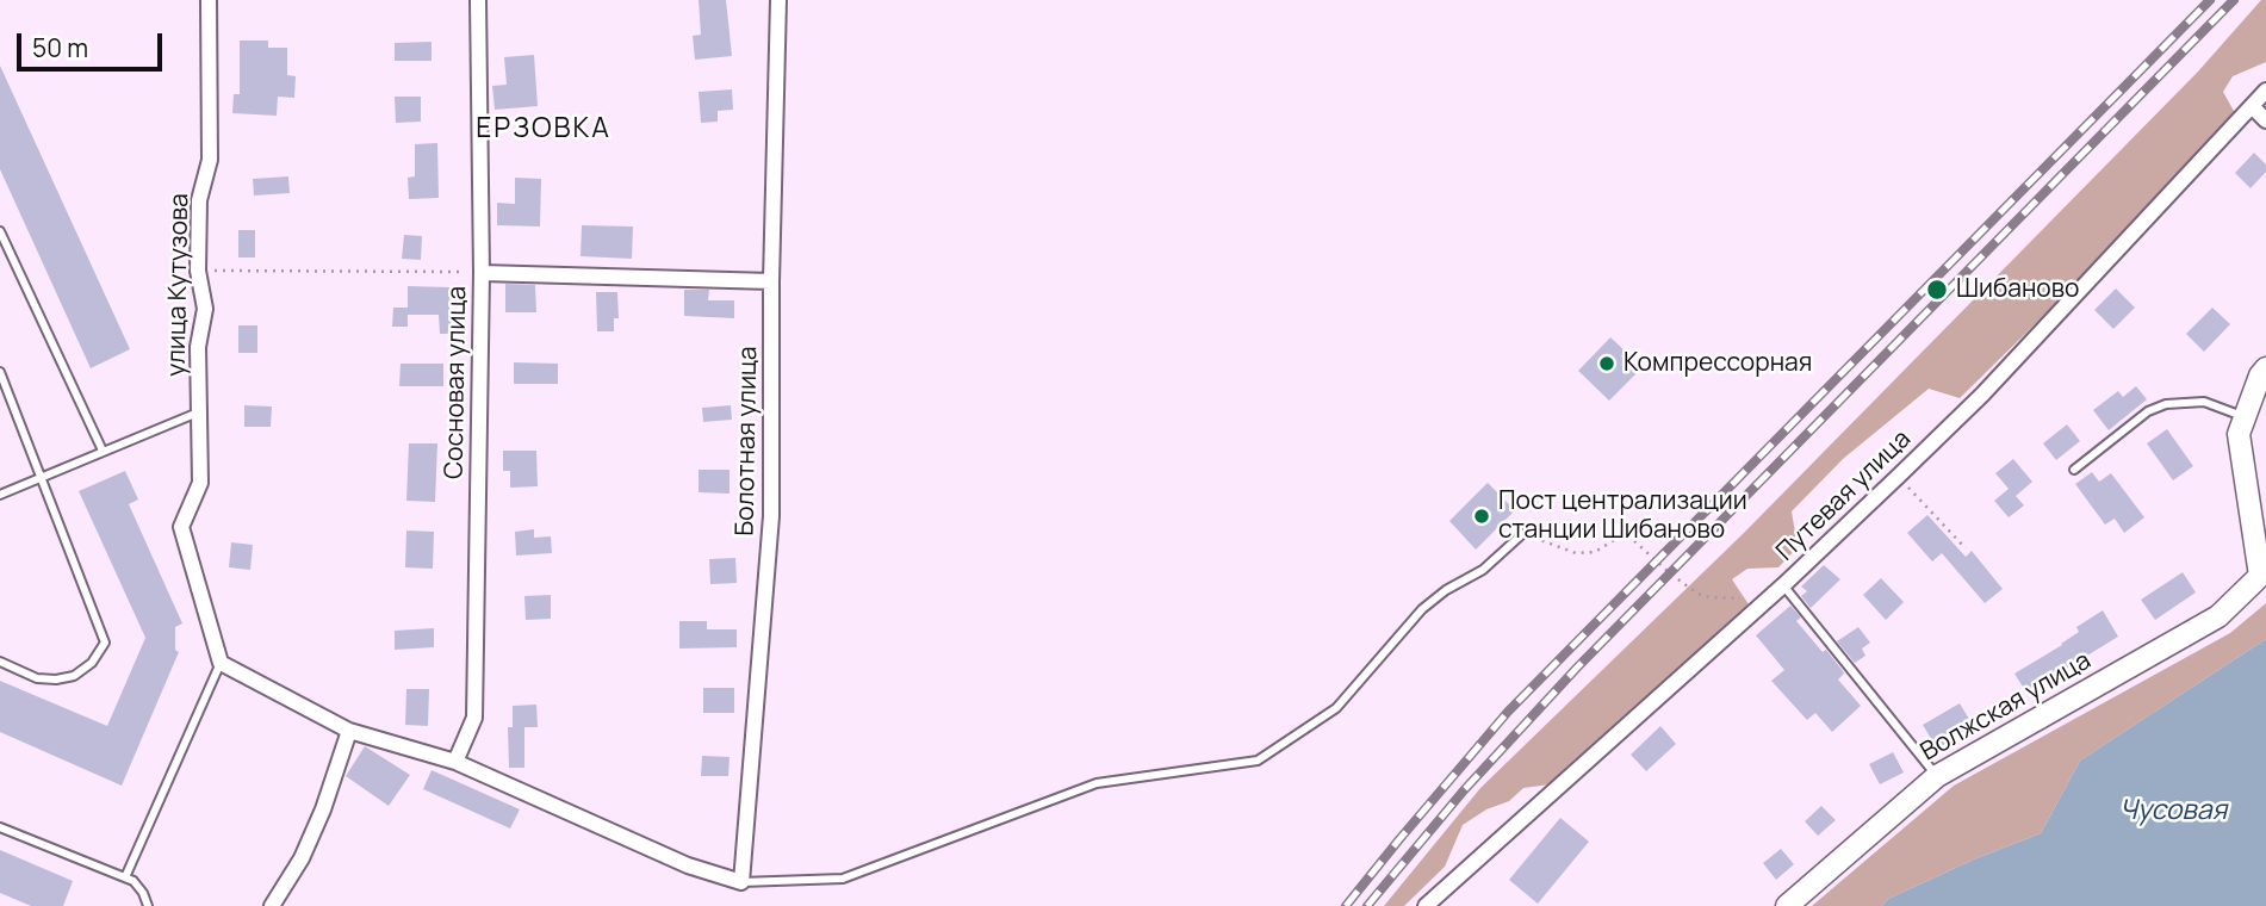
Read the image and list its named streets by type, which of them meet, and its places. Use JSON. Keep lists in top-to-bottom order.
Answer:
{
  "streets": {
    "street": [
      "улица Кутузова",
      "Сосновая улица",
      "Болотная улица",
      "Путевая улица",
      "Волжская улица"
    ]
  },
  "districts": ["ЕРЗОВКА"],
  "water": ["Чусовая"],
  "places": ["Шибаново", "Компрессорная", "Пост централизации станции Шибаново"],
  "scale_bar": "50 m"
}
